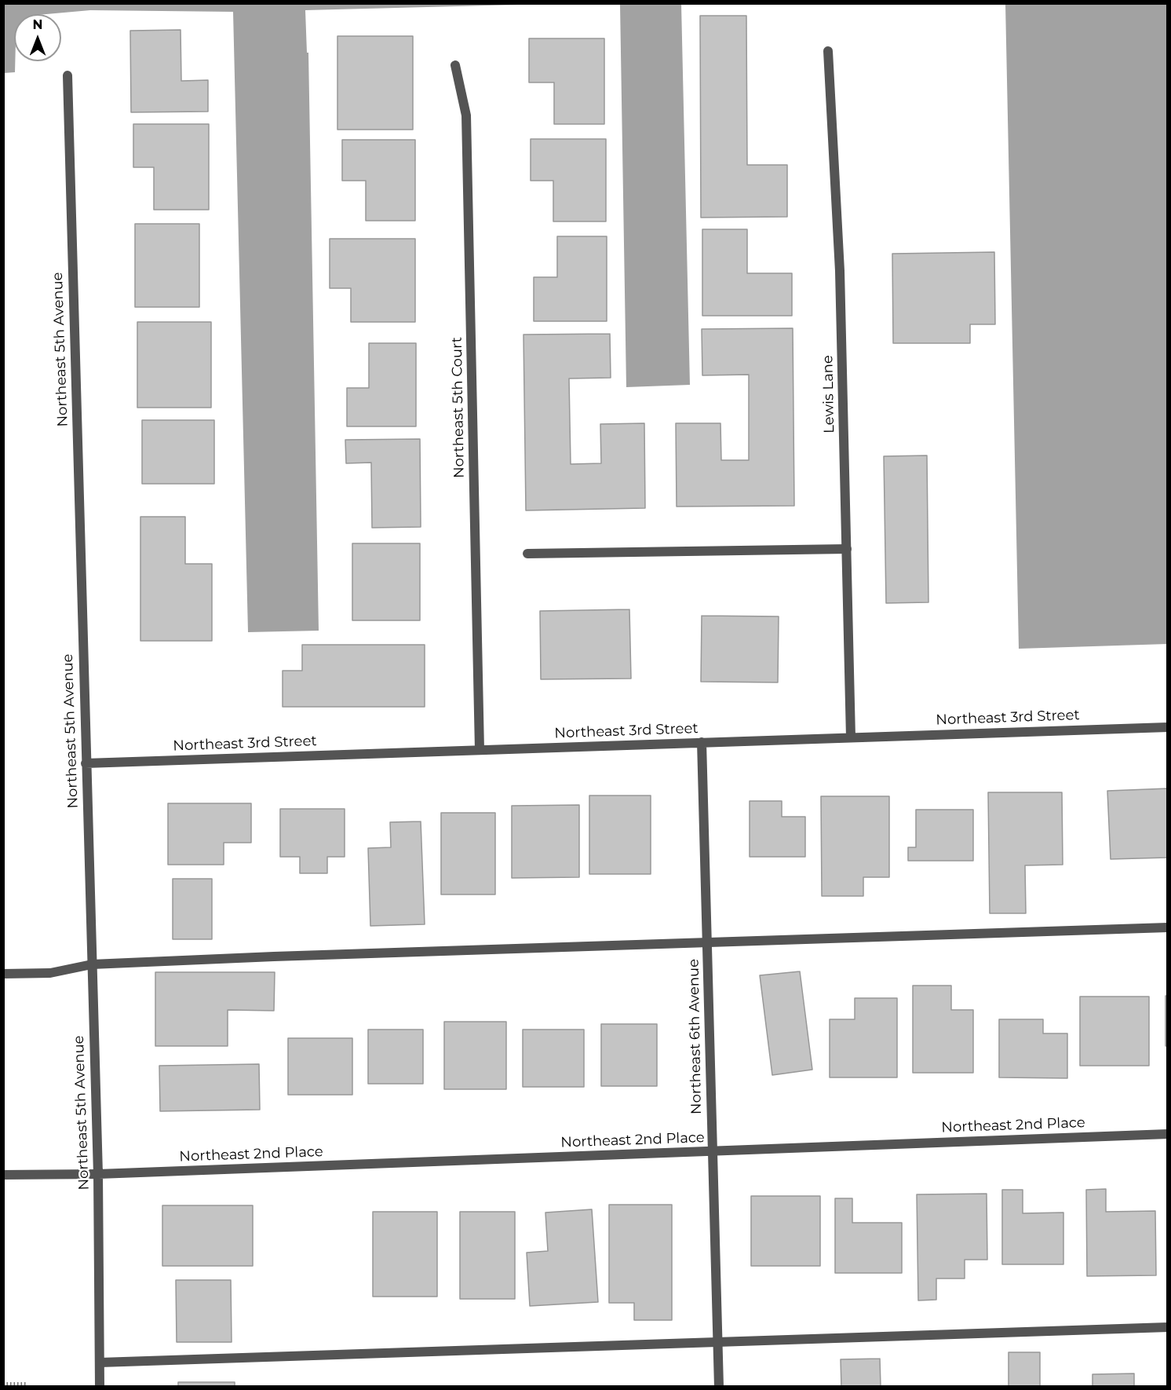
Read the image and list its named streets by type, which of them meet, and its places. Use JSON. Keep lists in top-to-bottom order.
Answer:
{
  "streets": {
    "street": [
      "Northeast 5th Avenue",
      "Lewis Lane",
      "Northeast 5th Court",
      "Northeast 3rd Street",
      "Northeast 6th Avenue",
      "Northeast 2nd Place"
    ]
  },
  "crossings": [
    ["Northeast 5th Avenue", "Northeast 3rd Street"],
    ["Northeast 5th Avenue", "Northeast 2nd Place"],
    ["Lewis Lane", "Northeast 3rd Street"],
    ["Northeast 5th Court", "Northeast 3rd Street"],
    ["Northeast 3rd Street", "Northeast 6th Avenue"],
    ["Northeast 6th Avenue", "Northeast 2nd Place"]
  ],
  "north": "top"
}
